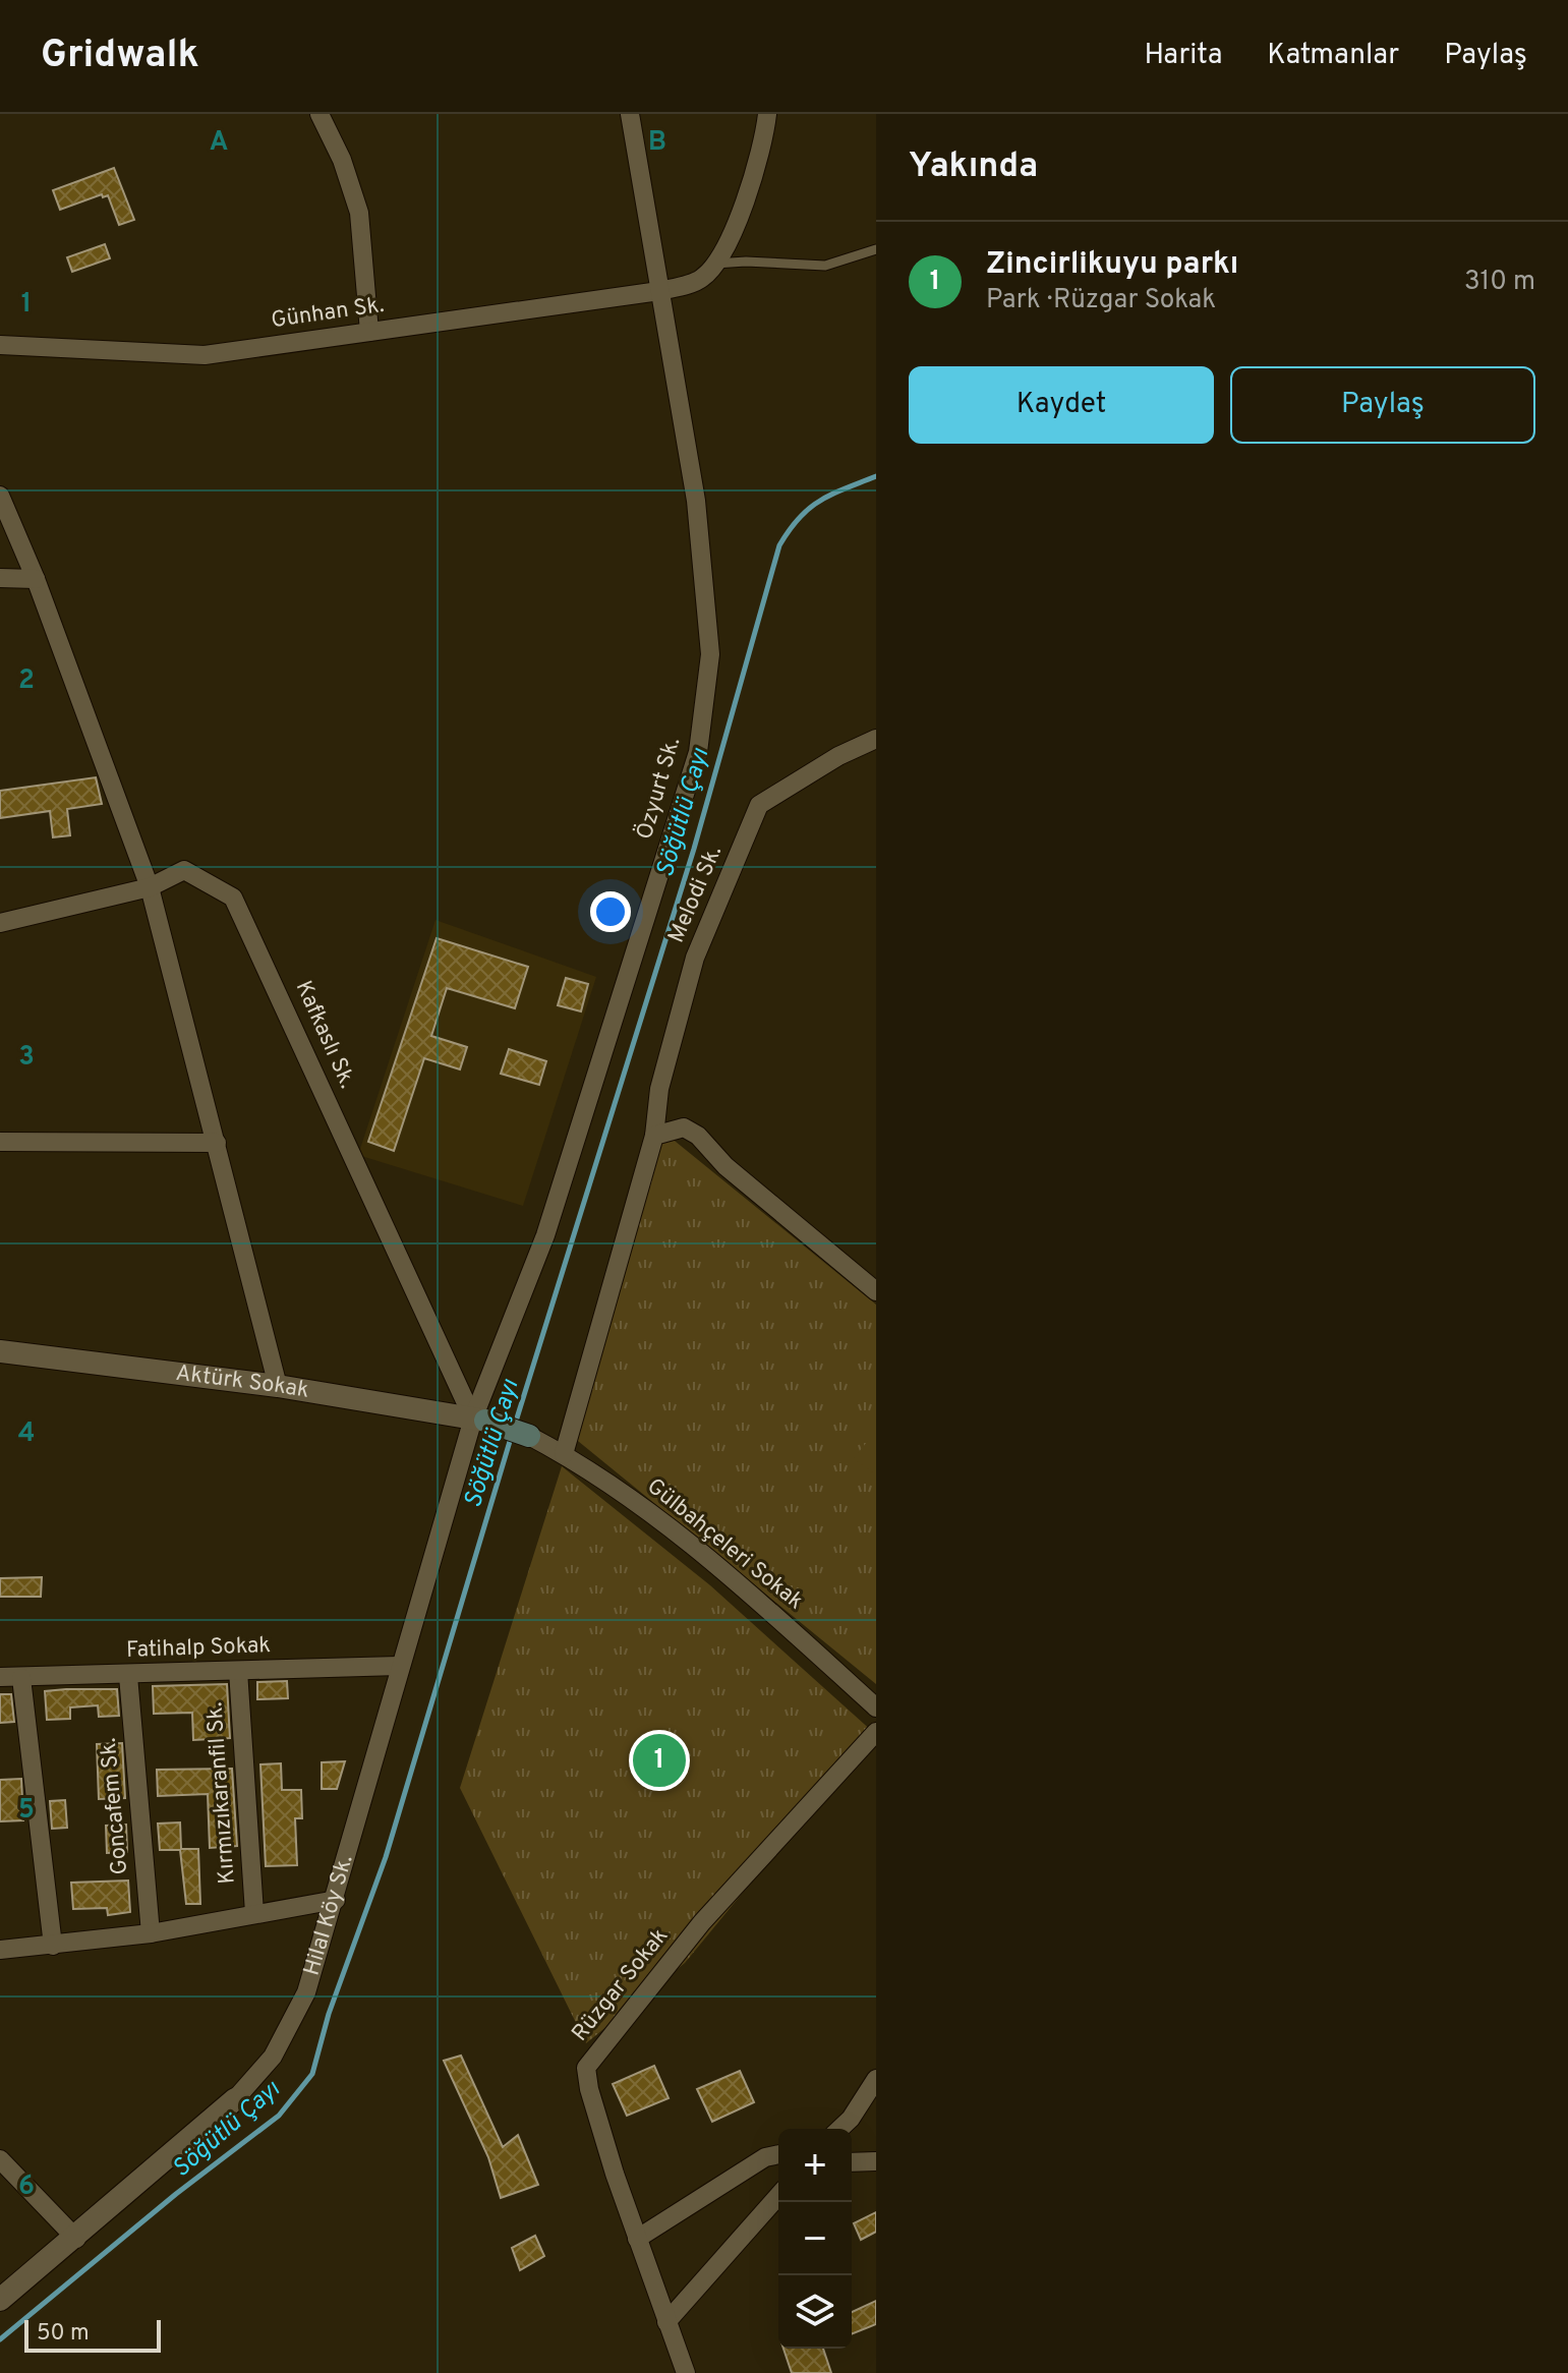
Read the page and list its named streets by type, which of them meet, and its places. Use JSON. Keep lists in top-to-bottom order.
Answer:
{
  "streets": {
    "street": [
      "Günhan Sk.",
      "Özyurt Sk.",
      "Melodi Sk.",
      "Kafkaslı Sk.",
      "Aktürk Sokak",
      "Gülbahçeleri Sokak",
      "Fatihalp Sokak",
      "Kırmızıkaranfil Sk.",
      "Goncafem Sk.",
      "Hilal Köy Sk.",
      "Rüzgar Sokak"
    ]
  },
  "crossings": [
    ["Günhan Sk.", "Özyurt Sk."],
    ["Özyurt Sk.", "Kafkaslı Sk."],
    ["Özyurt Sk.", "Aktürk Sokak"],
    ["Özyurt Sk.", "Hilal Köy Sk."],
    ["Melodi Sk.", "Gülbahçeleri Sokak"],
    ["Kafkaslı Sk.", "Aktürk Sokak"],
    ["Kafkaslı Sk.", "Hilal Köy Sk."],
    ["Aktürk Sokak", "Hilal Köy Sk."],
    ["Fatihalp Sokak", "Kırmızıkaranfil Sk."],
    ["Fatihalp Sokak", "Goncafem Sk."],
    ["Fatihalp Sokak", "Hilal Köy Sk."]
  ],
  "water": ["Söğütlü Çayı"],
  "scale_bar": "50 m",
  "page": {
    "header": "Gridwalk",
    "nav": ["Harita", "Katmanlar", "Paylaş"],
    "heading": "Yakında",
    "list": [
      {
        "mark": "1",
        "name": "Zincirlikuyu parkı",
        "note": "Park · Rüzgar Sokak",
        "value": "310 m"
      }
    ],
    "buttons": ["Kaydet", "Paylaş"],
    "pins": "1",
    "map_buttons": ["+", "−"],
    "scale": "50 m"
  },
  "grid": {
    "columns": ["A", "B"],
    "rows": [
      "1",
      "2",
      "3",
      "4",
      "5",
      "6"
    ]
  }
}
